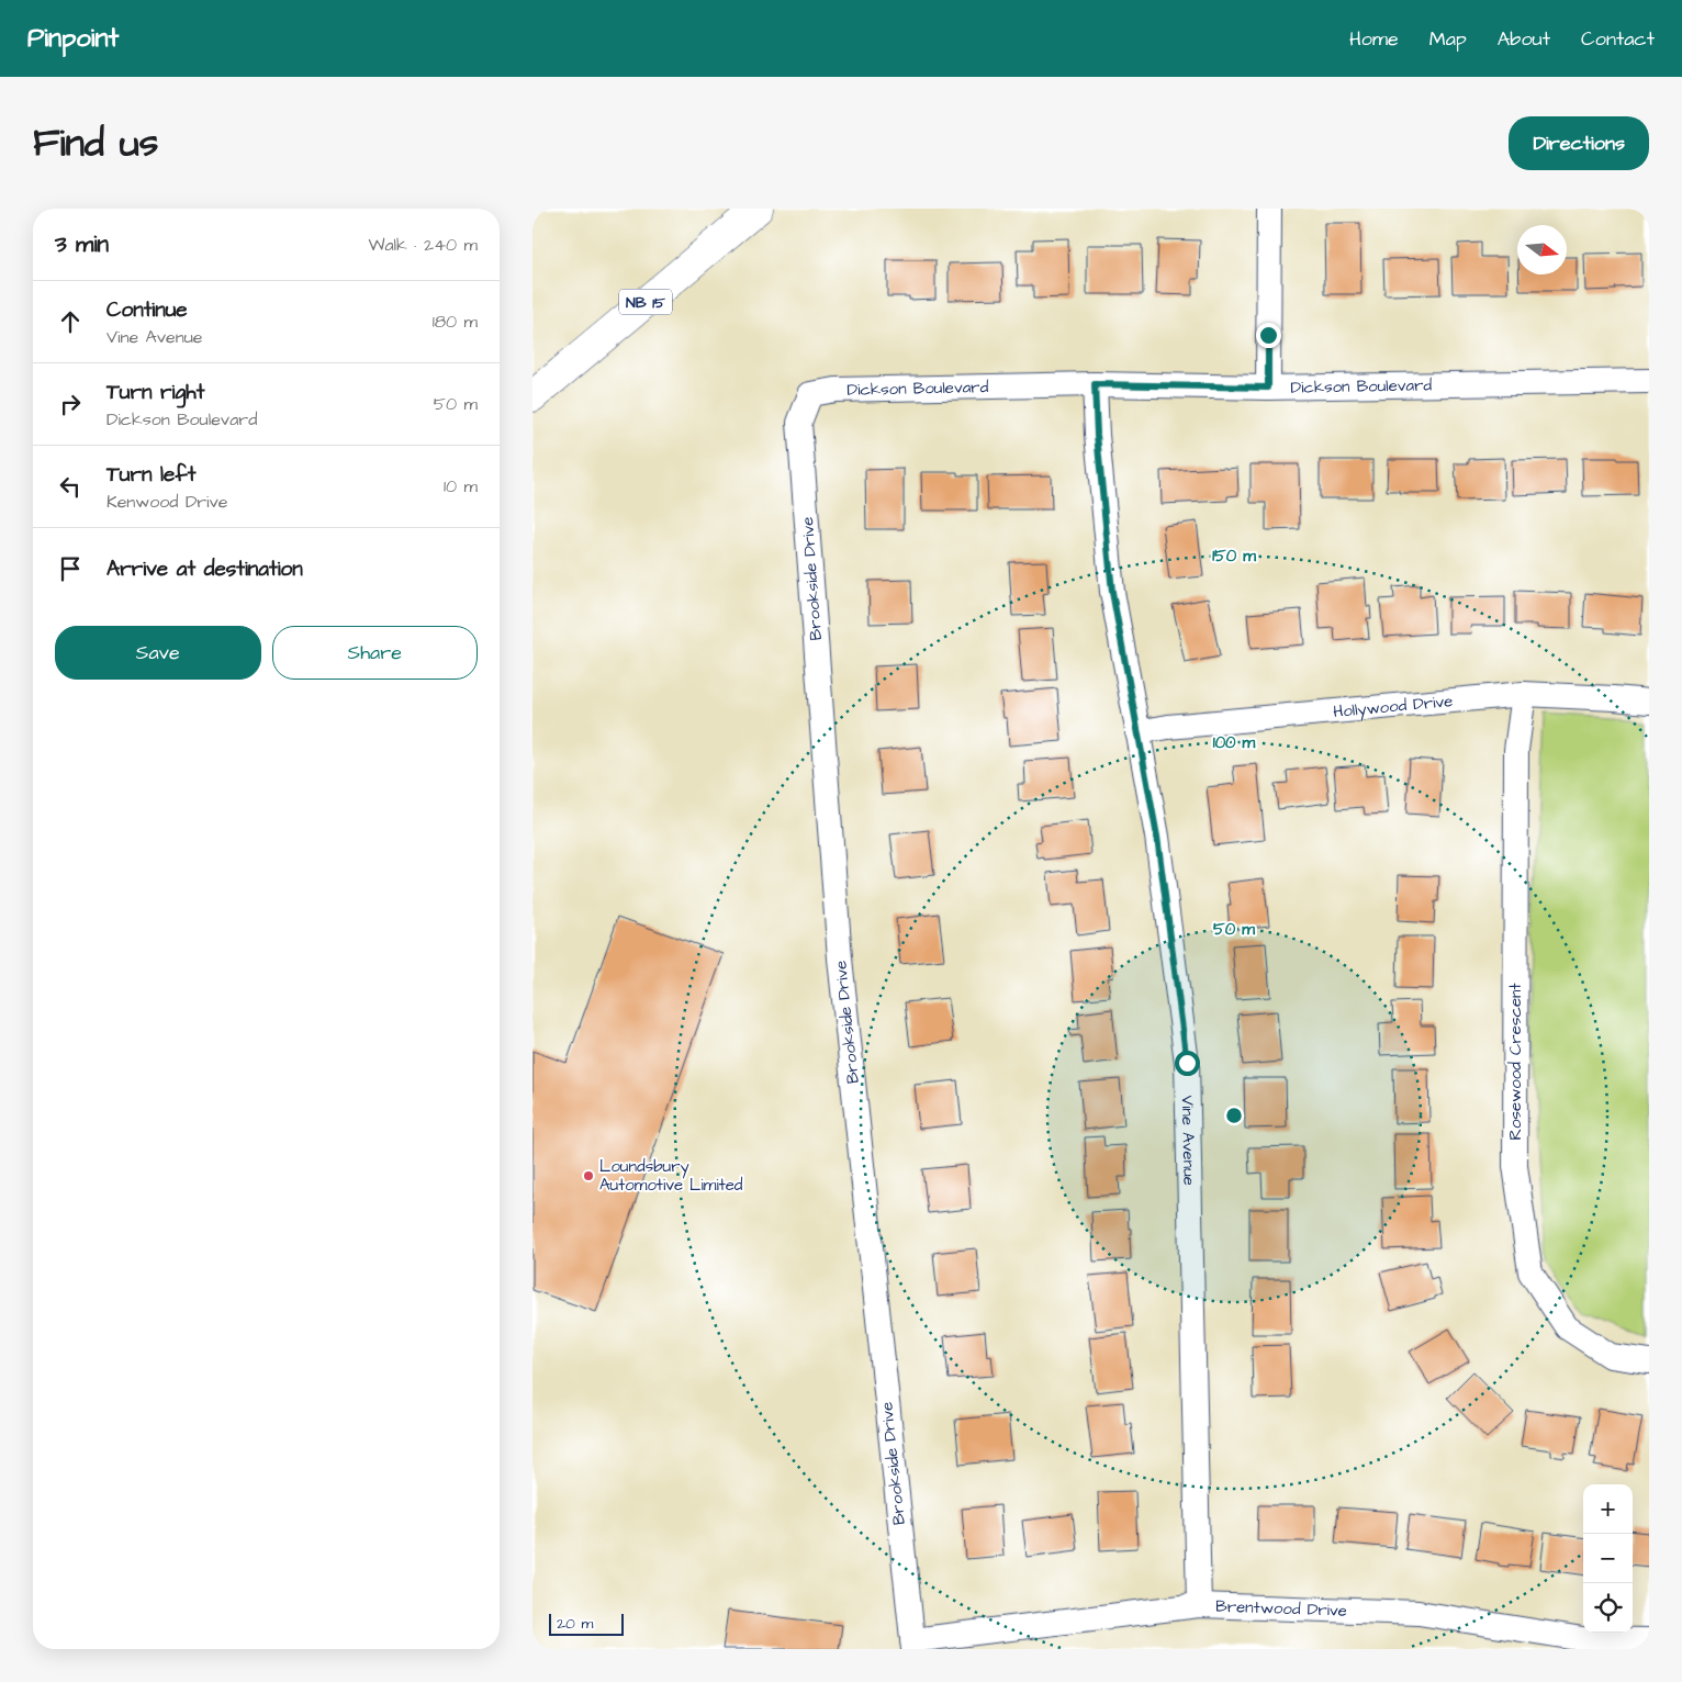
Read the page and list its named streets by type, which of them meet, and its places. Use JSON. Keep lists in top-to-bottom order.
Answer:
{
  "streets": {
    "highway": ["NB 15"],
    "street": [
      "Dickson Boulevard",
      "Brookside Drive",
      "Hollywood Drive",
      "Rosewood Crescent",
      "Vine Avenue",
      "Brentwood Drive"
    ]
  },
  "crossings": [
    ["Dickson Boulevard", "Brookside Drive"],
    ["Dickson Boulevard", "Vine Avenue"],
    ["Brookside Drive", "Brentwood Drive"],
    ["Hollywood Drive", "Rosewood Crescent"],
    ["Hollywood Drive", "Vine Avenue"],
    ["Vine Avenue", "Brentwood Drive"]
  ],
  "places": ["Loundsbury Automotive Limited"],
  "scale_bar": "20 m",
  "north": "right",
  "page": {
    "header": "Pinpoint",
    "nav": [
      "Home",
      "Map",
      "About",
      "Contact"
    ],
    "title": "Find us",
    "buttons": [
      "Directions",
      ["Save", "Share"]
    ],
    "heading": ["3 min", "Walk · 240 m"],
    "list": [
      ["Continue", "Vine Avenue", "180 m"],
      ["Turn right", "Dickson Boulevard", "50 m"],
      ["Turn left", "Kenwood Drive", "10 m"],
      "Arrive at destination"
    ],
    "map_buttons": ["+", "−"],
    "scale": "20 m"
  },
  "rings": ["150 m", "100 m", "50 m"]
}
